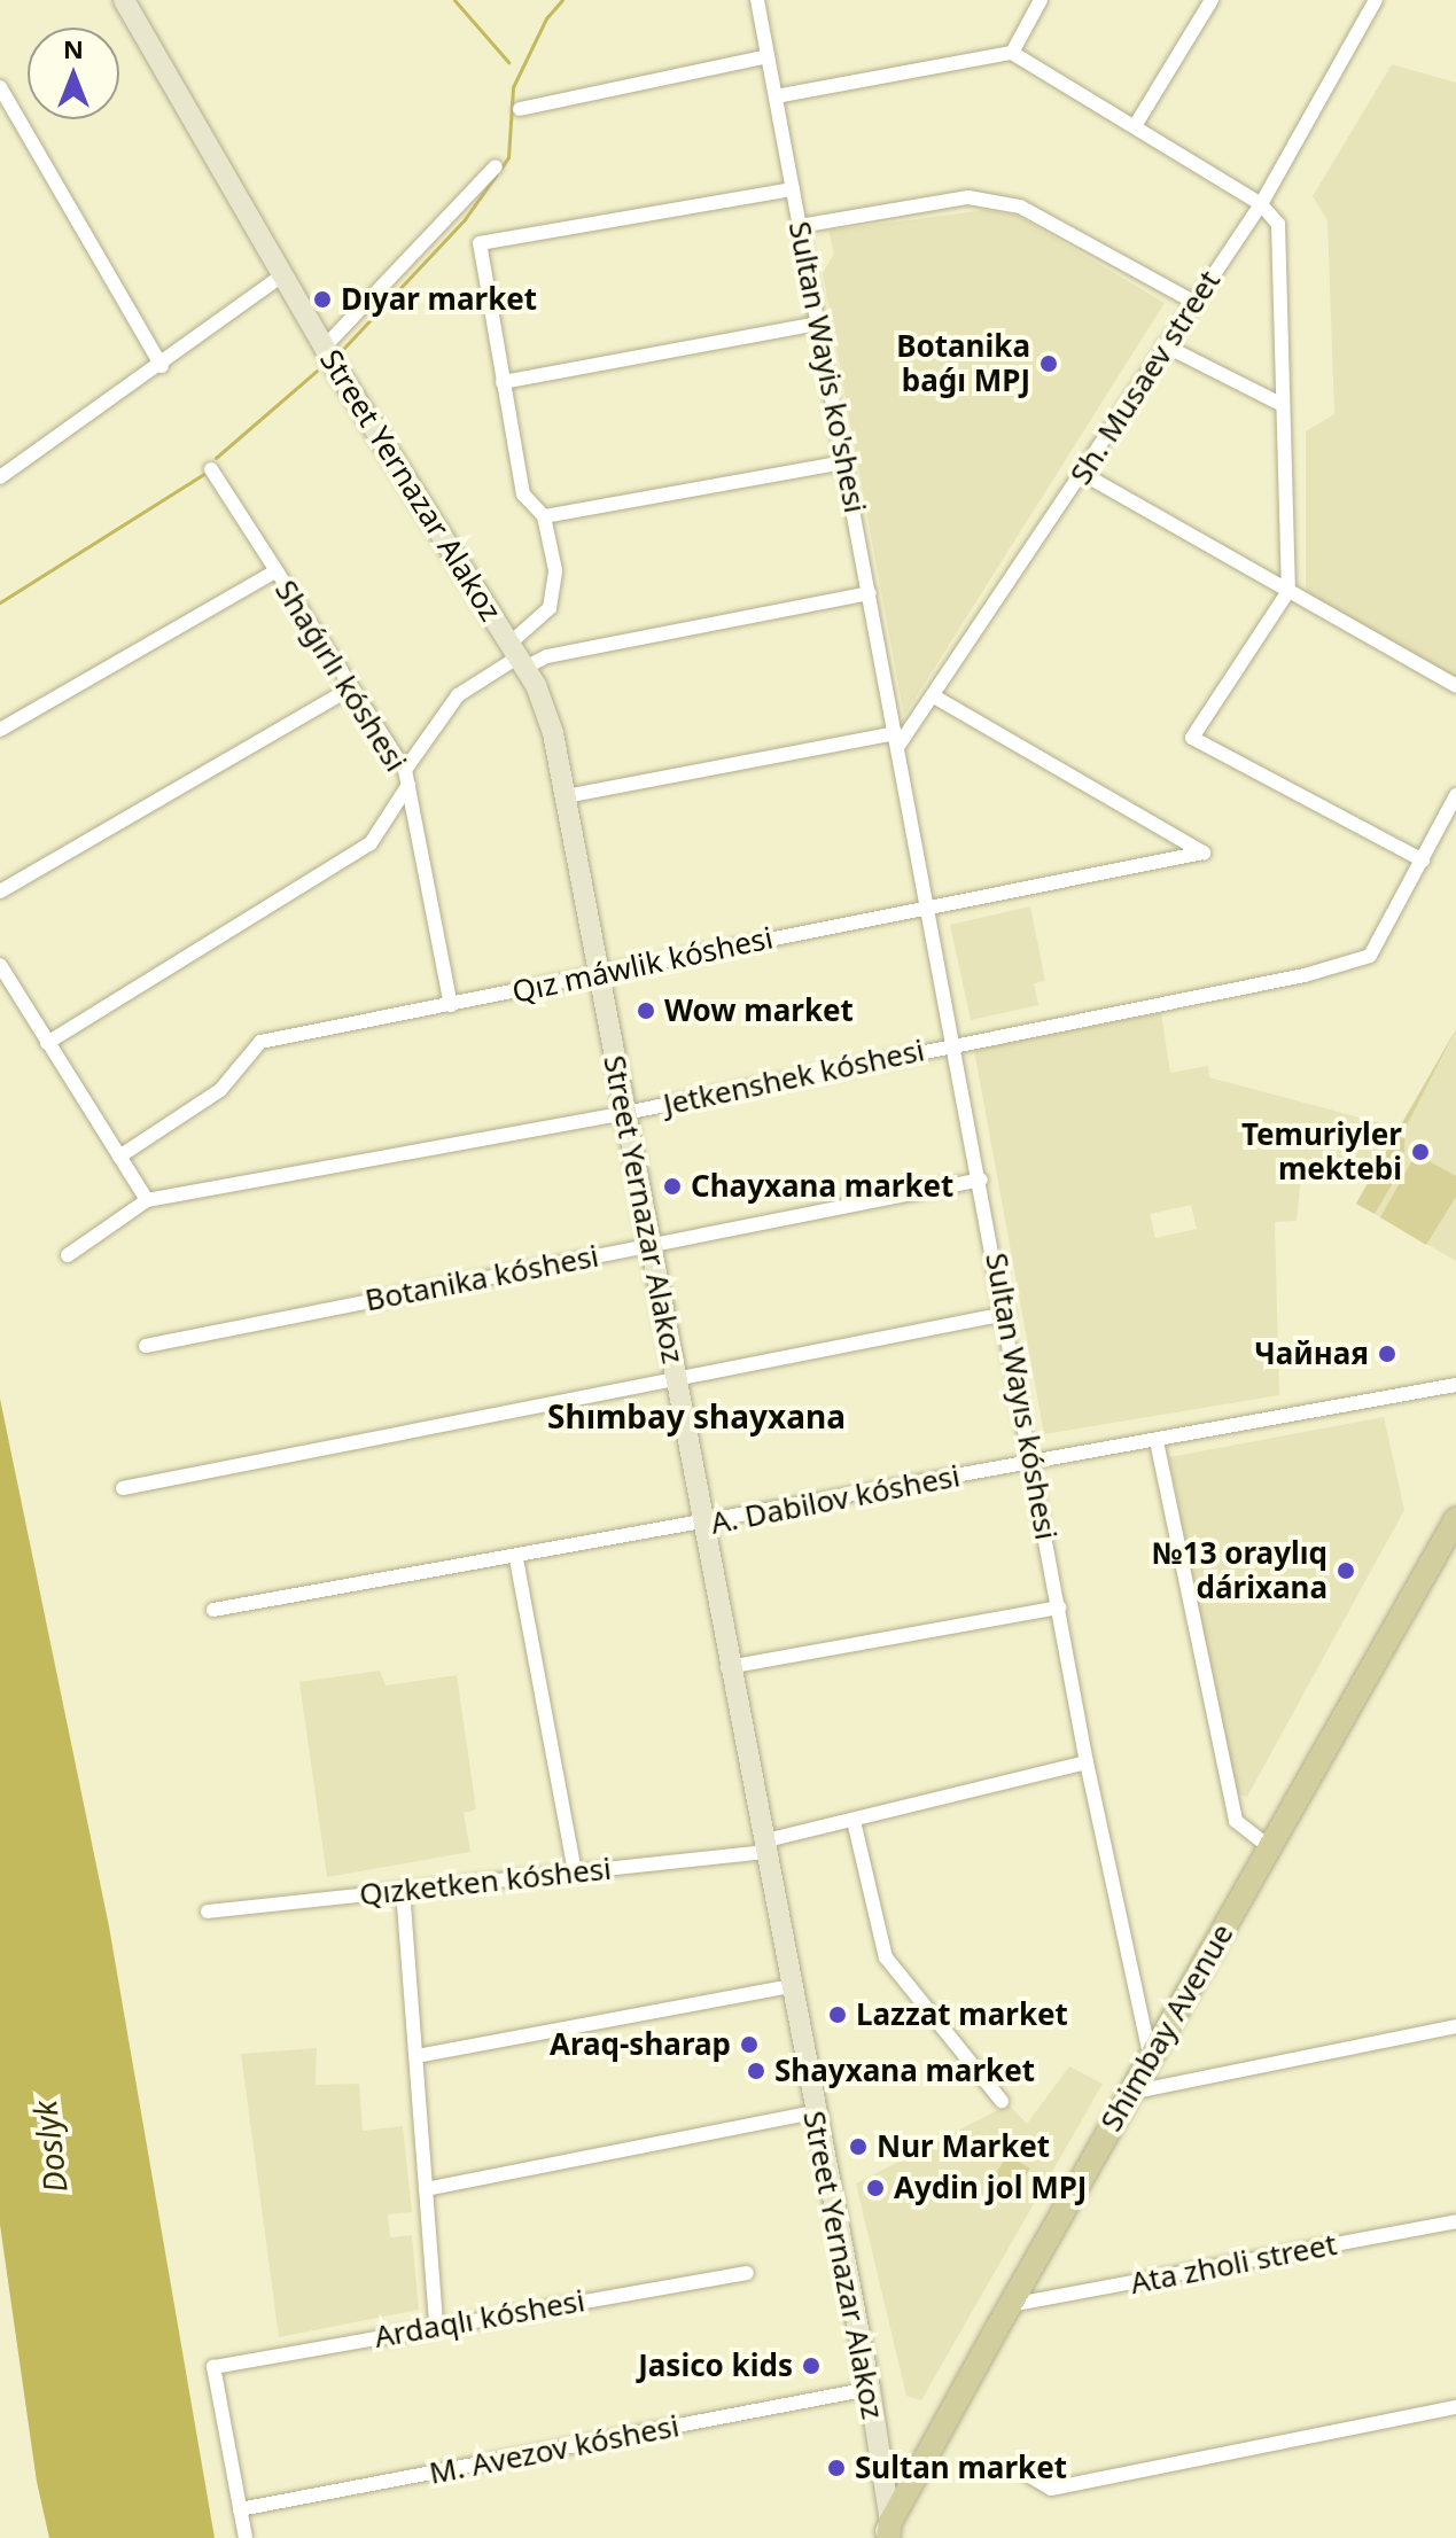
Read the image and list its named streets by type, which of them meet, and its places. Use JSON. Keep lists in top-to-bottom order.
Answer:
{
  "streets": {
    "main road": ["Street Yernazar Alakoz", "Shimbay Avenue"],
    "street": [
      "Sultan Wayis ko'shesi",
      "Sh. Musaev street",
      "Shaǵırlı kóshesi",
      "Qız máwlik kóshesi",
      "Jetkenshek kóshesi",
      "Botanika kóshesi",
      "Sultan Wayıs kóshesi",
      "A. Dabilov kóshesi",
      "Qızketken kóshesi",
      "Ata zholi street",
      "Ardaqlı kóshesi",
      "M. Avezov kóshesi"
    ]
  },
  "crossings": [
    ["Sultan Wayis ko'shesi", "Sh. Musaev street"],
    ["Sultan Wayis ko'shesi", "Sultan Wayıs kóshesi"],
    ["Sh. Musaev street", "Qız máwlik kóshesi"],
    ["Sh. Musaev street", "Sultan Wayıs kóshesi"],
    ["Street Yernazar Alakoz", "Qız máwlik kóshesi"],
    ["Street Yernazar Alakoz", "Jetkenshek kóshesi"],
    ["Street Yernazar Alakoz", "Botanika kóshesi"],
    ["Street Yernazar Alakoz", "A. Dabilov kóshesi"],
    ["Street Yernazar Alakoz", "Qızketken kóshesi"],
    ["Street Yernazar Alakoz", "Shimbay Avenue"],
    ["Street Yernazar Alakoz", "M. Avezov kóshesi"],
    ["Shaǵırlı kóshesi", "Qız máwlik kóshesi"],
    ["Qız máwlik kóshesi", "Sultan Wayıs kóshesi"],
    ["Jetkenshek kóshesi", "Sultan Wayıs kóshesi"],
    ["Botanika kóshesi", "Sultan Wayıs kóshesi"],
    ["Sultan Wayıs kóshesi", "A. Dabilov kóshesi"],
    ["Sultan Wayıs kóshesi", "Qızketken kóshesi"],
    ["Sultan Wayıs kóshesi", "Shimbay Avenue"],
    ["Shimbay Avenue", "Ata zholi street"],
    ["Ardaqlı kóshesi", "M. Avezov kóshesi"]
  ],
  "districts": ["Shımbay shayxana"],
  "water": ["Doslyk"],
  "places": [
    "Dıyar market",
    "Botanika baǵı MPJ",
    "Wow market",
    "Temuriyler mektebi",
    "Chayxana market",
    "Чайная",
    "№13 oraylıq dárixana",
    "Lazzat market",
    "Araq-sharap",
    "Shayxana market",
    "Nur Market",
    "Aydin jol MPJ",
    "Jasico kids",
    "Sultan market"
  ],
  "north": "top"
}
